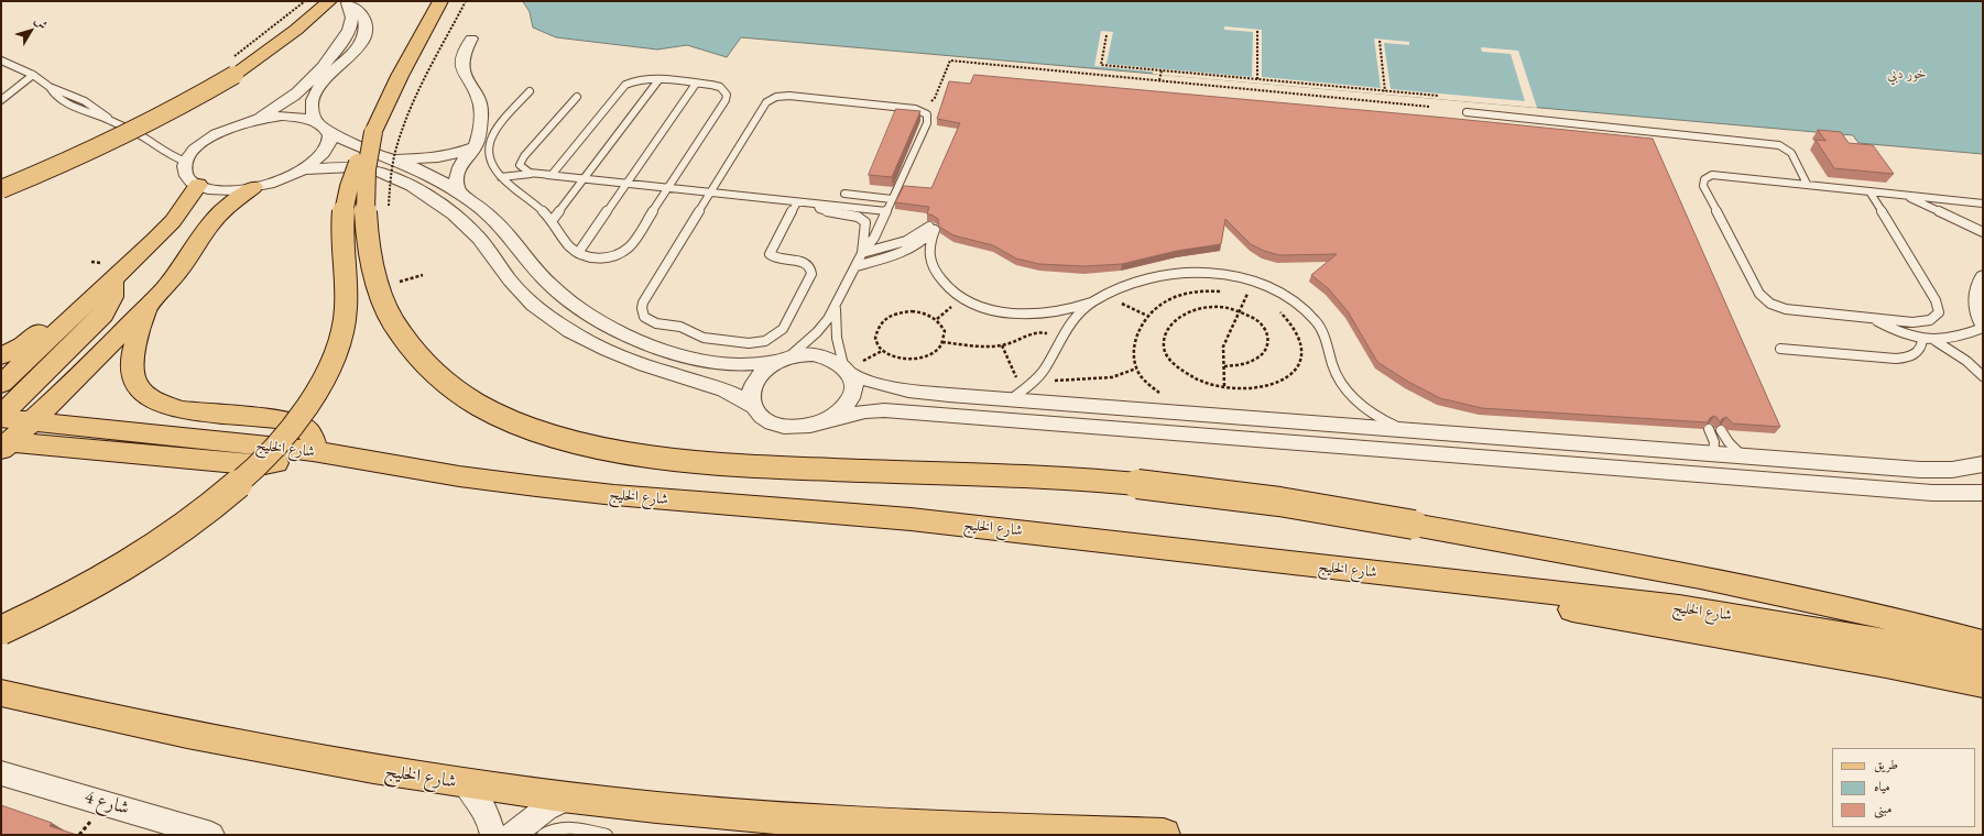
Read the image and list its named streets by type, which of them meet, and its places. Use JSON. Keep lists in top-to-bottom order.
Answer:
{
  "streets": {
    "main road": ["شارع الخليج"],
    "street": ["شارع 4"]
  },
  "water": ["خور دبي"],
  "legend": ["طريق", "مياه", "مبنى"],
  "north": "top right"
}
